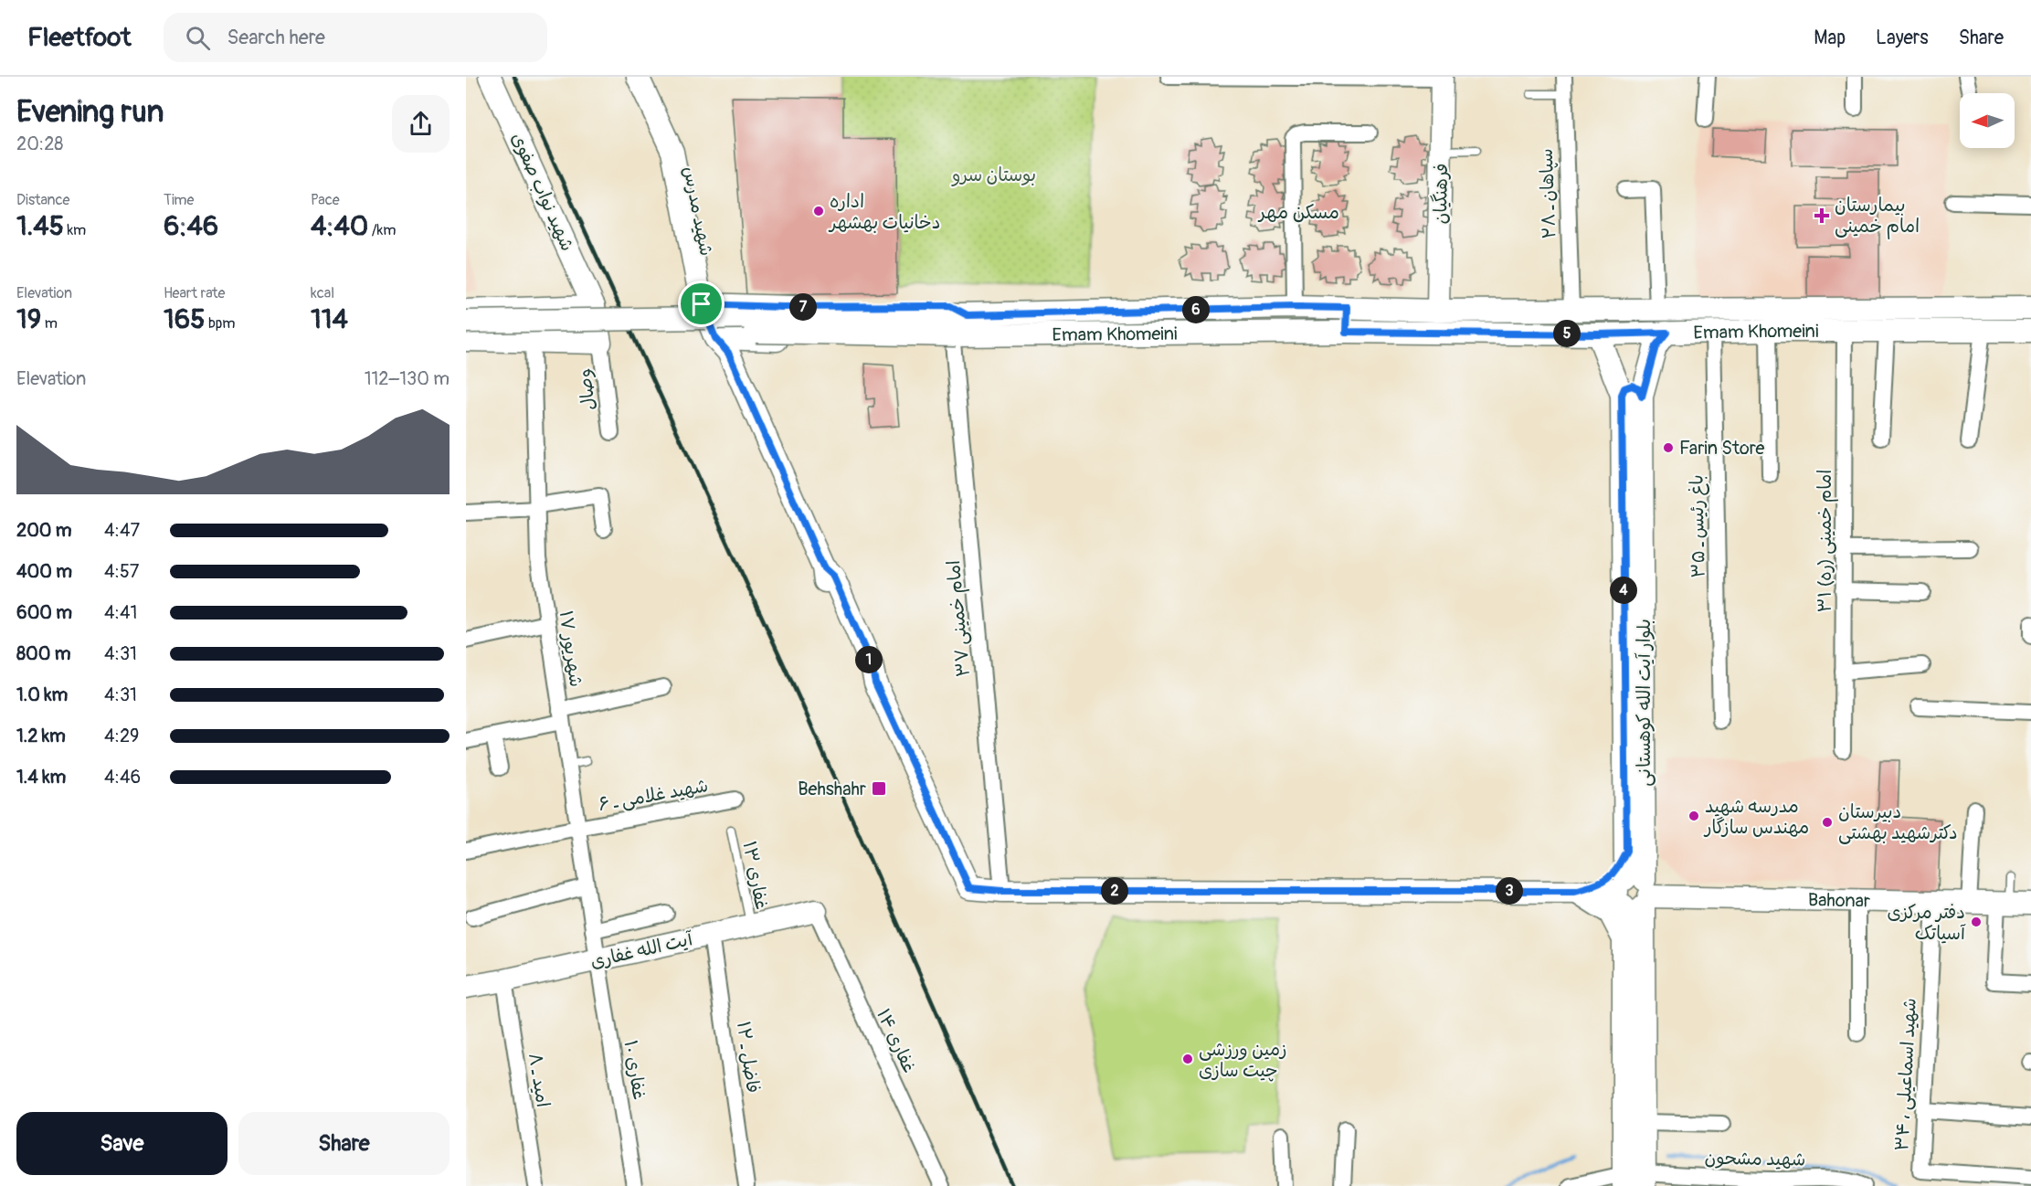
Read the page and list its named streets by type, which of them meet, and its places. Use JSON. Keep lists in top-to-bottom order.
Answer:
{
  "streets": {
    "main road": [
      "شهید نواب صفوی",
      "فرهنگیان",
      "شهید مدرس",
      "Emam Khomeini",
      "بلوار آیت الله کوهستانی",
      "Bahonar",
      "آیت الله غفاری"
    ],
    "street": [
      "سپاهان ـ ۲۸",
      "وصال",
      "باغ رئیس ـ ۳۵",
      "امام خمینی (ره) ۳۱",
      "امام خمینی ۳۷",
      "۱۷ شهریور",
      "شهید غلامی ـ ۶",
      "غفاری ۱۴",
      "فاضل ـ ۱۲",
      "غفاری ۱۰",
      "شهید اسماعیلی ، ۳۴",
      "امید ـ ۸",
      "شهید مشحون"
    ],
    "lane": ["غفاری ۱۳"]
  },
  "crossings": [
    ["شهید نواب صفوی", "وصال"],
    ["فرهنگیان", "Emam Khomeini"],
    ["سپاهان ـ ۲۸", "Emam Khomeini"],
    ["شهید مدرس", "امام خمینی ۳۷"],
    ["Emam Khomeini", "باغ رئیس ـ ۳۵"],
    ["Emam Khomeini", "امام خمینی (ره) ۳۱"],
    ["Emam Khomeini", "امام خمینی ۳۷"],
    ["Emam Khomeini", "بلوار آیت الله کوهستانی"],
    ["۱۷ شهریور", "شهید غلامی ـ ۶"],
    ["۱۷ شهریور", "آیت الله غفاری"],
    ["۱۷ شهریور", "غفاری ۱۰"],
    ["بلوار آیت الله کوهستانی", "Bahonar"],
    ["بلوار آیت الله کوهستانی", "شهید مشحون"],
    ["غفاری ۱۳", "آیت الله غفاری"],
    ["Bahonar", "شهید اسماعیلی ، ۳۴"],
    ["آیت الله غفاری", "غفاری ۱۴"],
    ["آیت الله غفاری", "فاضل ـ ۱۲"],
    ["آیت الله غفاری", "غفاری ۱۰"],
    ["آیت الله غفاری", "امید ـ ۸"]
  ],
  "districts": ["مسکن مهر"],
  "parks": ["بوستان سرو"],
  "places": {
    "other": [
      "اداره دخانیات بهشهر",
      "Farin Store",
      "مدرسه شهید مهندس سازگار",
      "دبیرستان دکترشهید بهشتی",
      "دفتر مرکزی آسیاتک",
      "زمین ورزشی چیت سازی"
    ],
    "health": ["بیمارستان امام خمینی"],
    "transit": ["Behshahr"]
  },
  "north": "left",
  "page": {
    "header": "Fleetfoot",
    "search": "Search here",
    "nav": ["Map", "Layers", "Share"],
    "heading": ["Evening run", "20:28"],
    "stats": [
      ["Distance", "1.45 km"],
      ["Time", "6:46"],
      ["Pace", "4:40 /km"],
      ["Elevation", "19 m"],
      ["Heart rate", "165 bpm"],
      ["kcal", "114"]
    ],
    "pins": [
      "7",
      "6",
      "5",
      "4",
      "1",
      "2",
      "3"
    ],
    "chart": ["Elevation", "112–130 m"],
    "list": [
      {
        "name": "200 m",
        "note": "4:47"
      },
      {
        "name": "400 m",
        "note": "4:57"
      },
      {
        "name": "600 m",
        "note": "4:41"
      },
      {
        "name": "800 m",
        "note": "4:31"
      },
      {
        "name": "1.0 km",
        "note": "4:31"
      },
      {
        "name": "1.2 km",
        "note": "4:29"
      },
      {
        "name": "1.4 km",
        "note": "4:46"
      }
    ],
    "buttons": ["Save", "Share"]
  }
}
